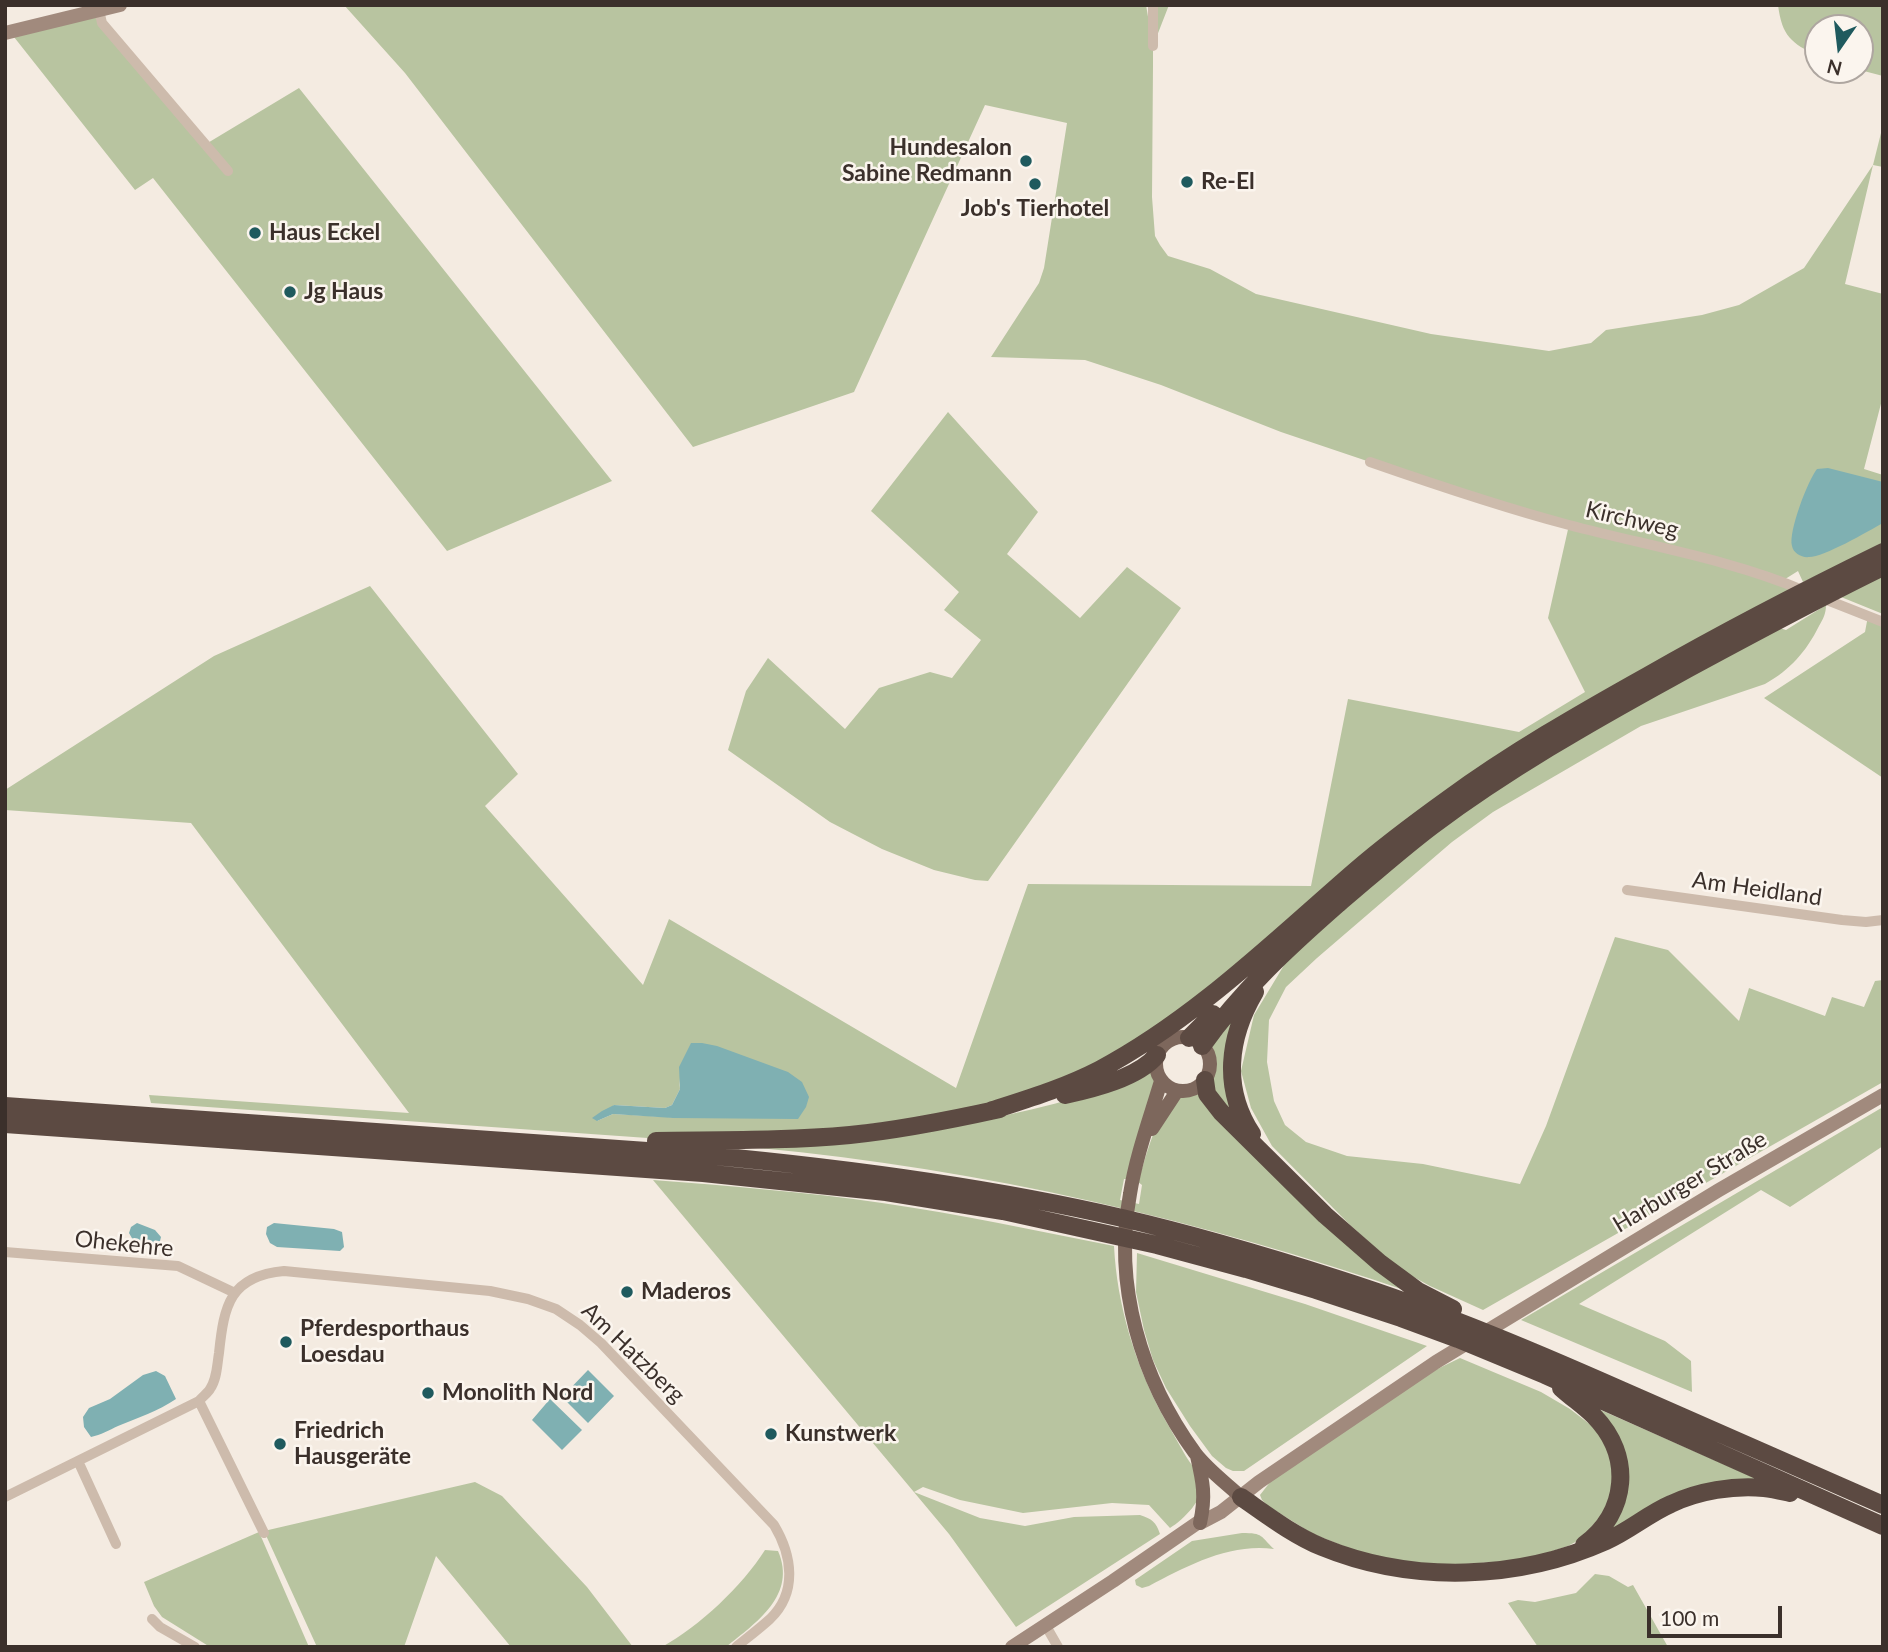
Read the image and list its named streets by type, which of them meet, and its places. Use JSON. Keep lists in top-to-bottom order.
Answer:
{
  "streets": {
    "street": [
      "Kirchweg",
      "Am Heidland",
      "Harburger Straße",
      "Ohekehre",
      "Am Hatzberg"
    ]
  },
  "crossings": [
    ["Ohekehre", "Am Hatzberg"]
  ],
  "places": [
    "Hundesalon Sabine Redmann",
    "Re-El",
    "Job's Tierhotel",
    "Haus Eckel",
    "Jg Haus",
    "Maderos",
    "Pferdesporthaus Loesdau",
    "Monolith Nord",
    "Kunstwerk",
    "Friedrich Hausgeräte"
  ],
  "scale_bar": "100 m",
  "north": "bottom"
}
